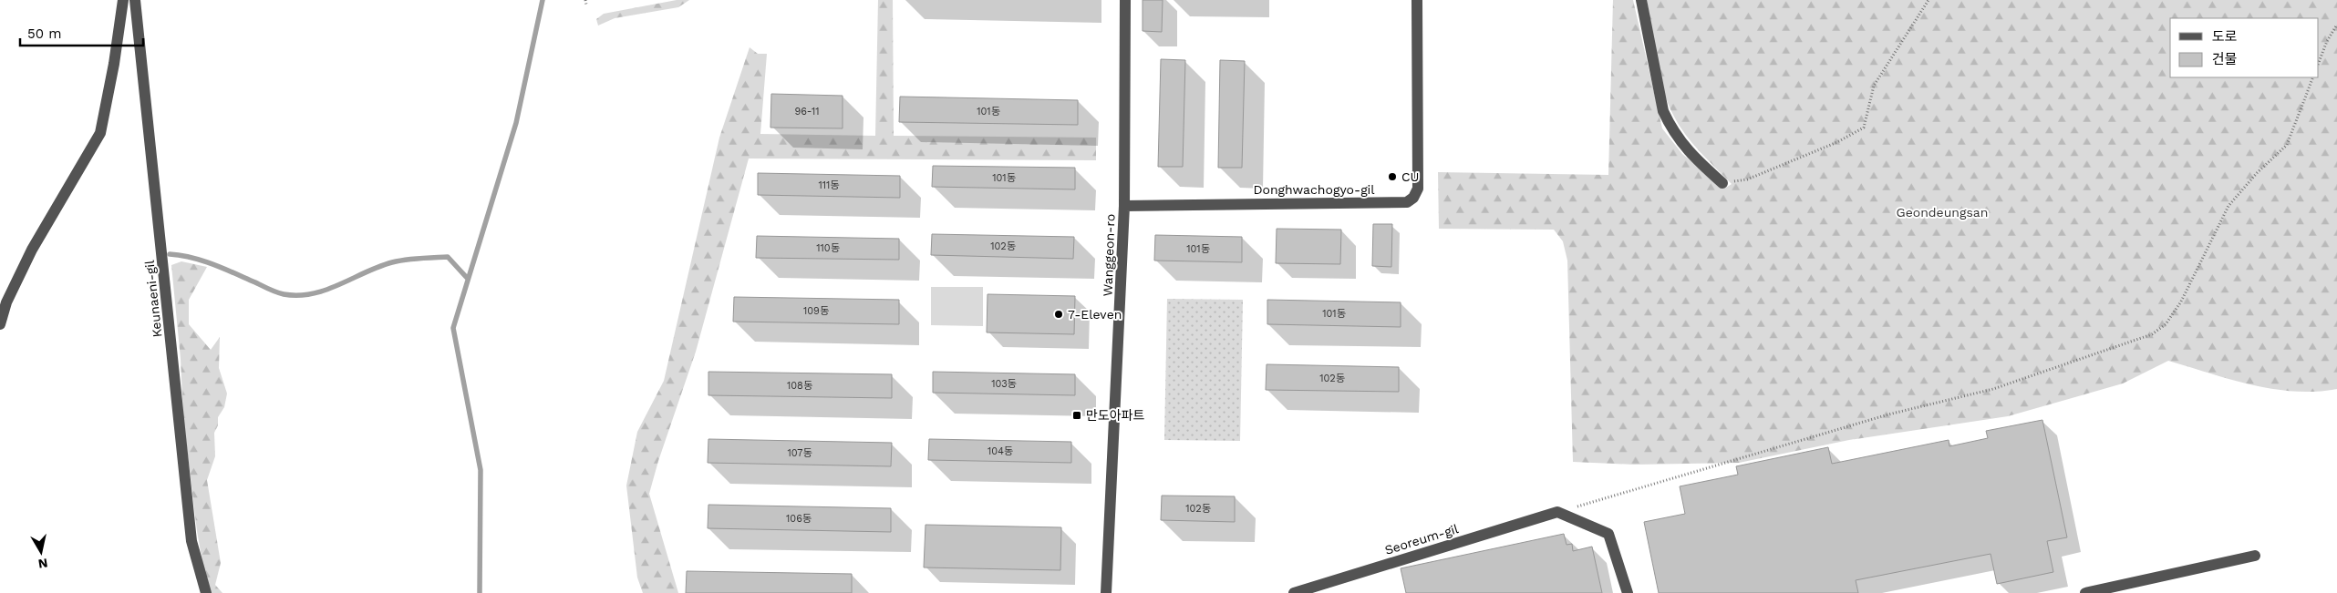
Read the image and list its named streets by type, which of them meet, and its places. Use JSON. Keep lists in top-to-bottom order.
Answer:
{
  "streets": {
    "street": [
      "Donghwachogyo-gil",
      "Wanggeon-ro",
      "Keunaeni-gil",
      "Seoreum-gil"
    ]
  },
  "crossings": [
    ["Donghwachogyo-gil", "Wanggeon-ro"]
  ],
  "parks": ["Geondeungsan"],
  "places": {
    "other": ["CU", "7-Eleven"],
    "transit": ["만도아파트"]
  },
  "house_numbers": [
    "96-11",
    "101동",
    "101동",
    "111동",
    "102동",
    "110동",
    "101동",
    "109동",
    "101동",
    "102동",
    "103동",
    "108동",
    "104동",
    "107동",
    "102동",
    "106동"
  ],
  "legend": ["도로", "건물"],
  "scale_bar": "50 m",
  "north": "bottom"
}
